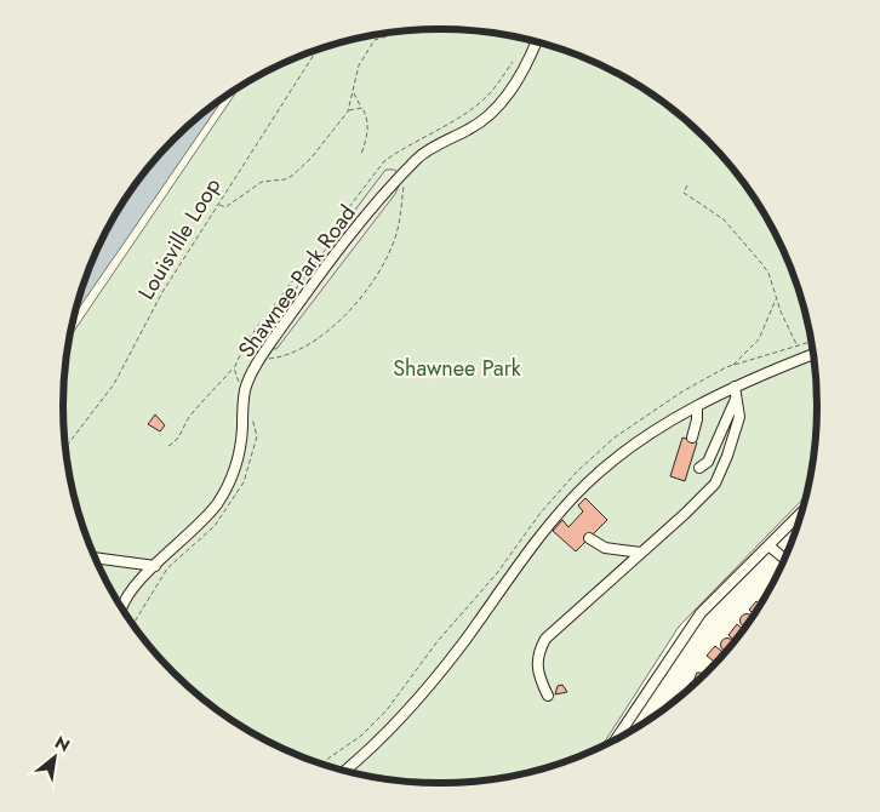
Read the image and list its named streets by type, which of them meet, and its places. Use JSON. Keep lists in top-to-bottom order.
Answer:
{
  "streets": {
    "street": ["Shawnee Park Road"],
    "path": ["Louisville Loop"]
  },
  "parks": ["Shawnee Park"],
  "north": "top right"
}
